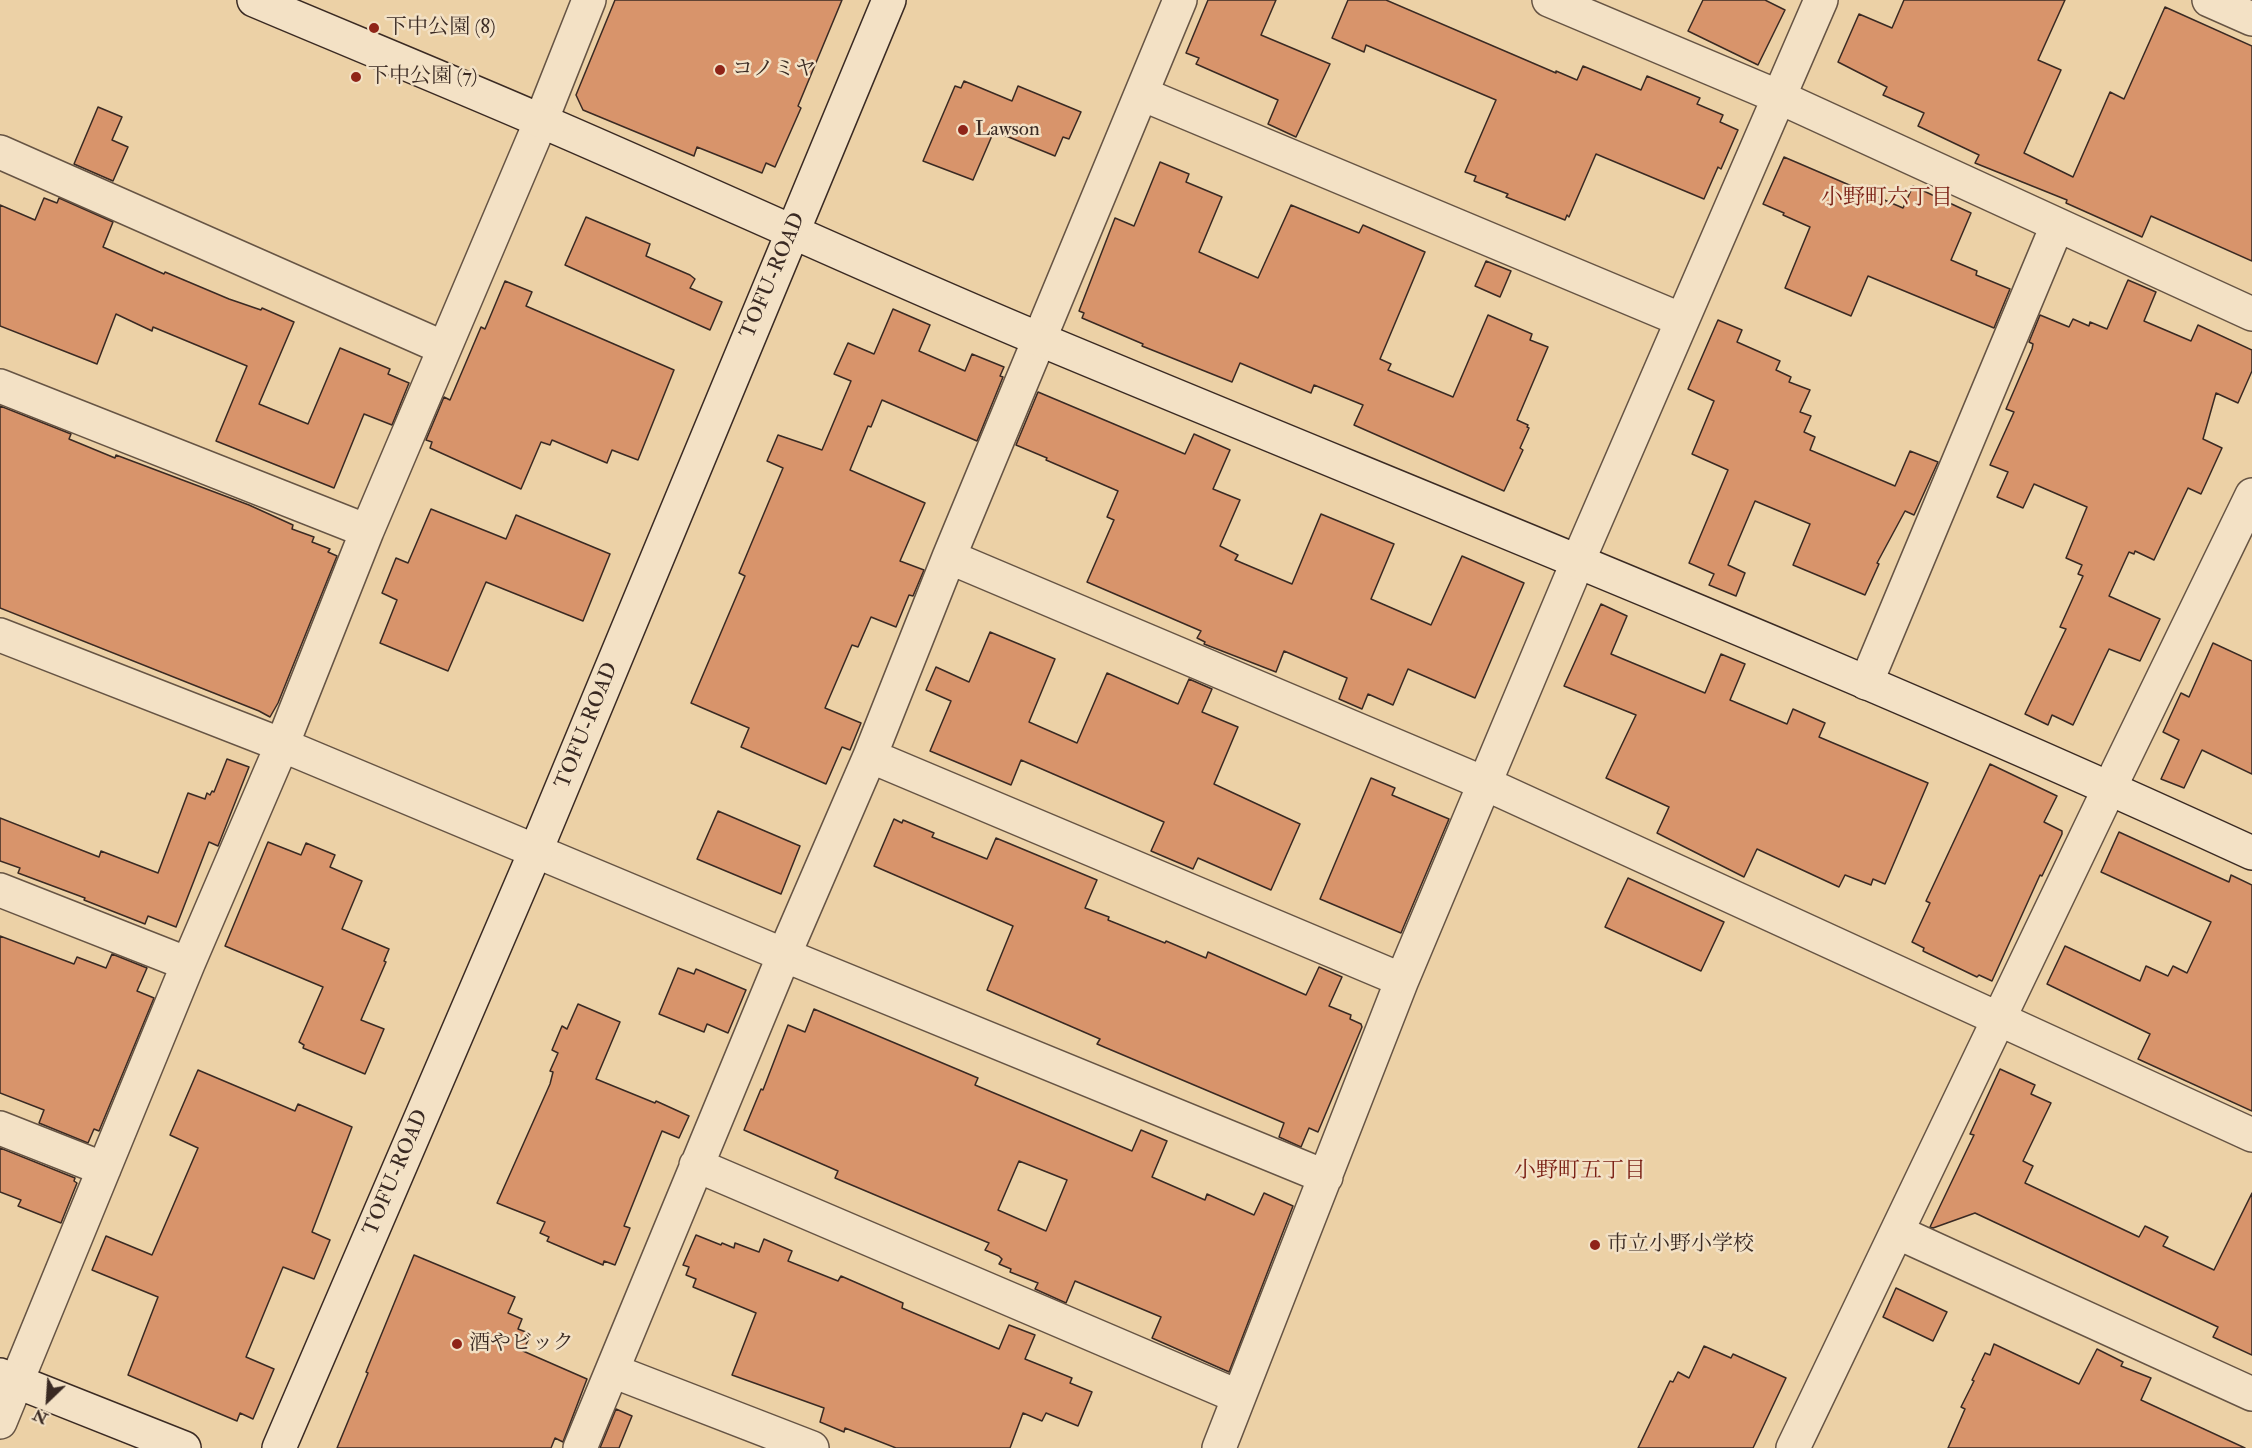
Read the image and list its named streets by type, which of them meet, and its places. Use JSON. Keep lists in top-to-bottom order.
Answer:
{
  "streets": {
    "street": ["TOFU-ROAD"]
  },
  "districts": ["小野町六丁目", "小野町五丁目"],
  "places": [
    "下中公園 (8)",
    "コノミヤ",
    "下中公園 (7)",
    "Lawson",
    "市立小野小学校",
    "酒やビック"
  ],
  "north": "bottom left"
}
